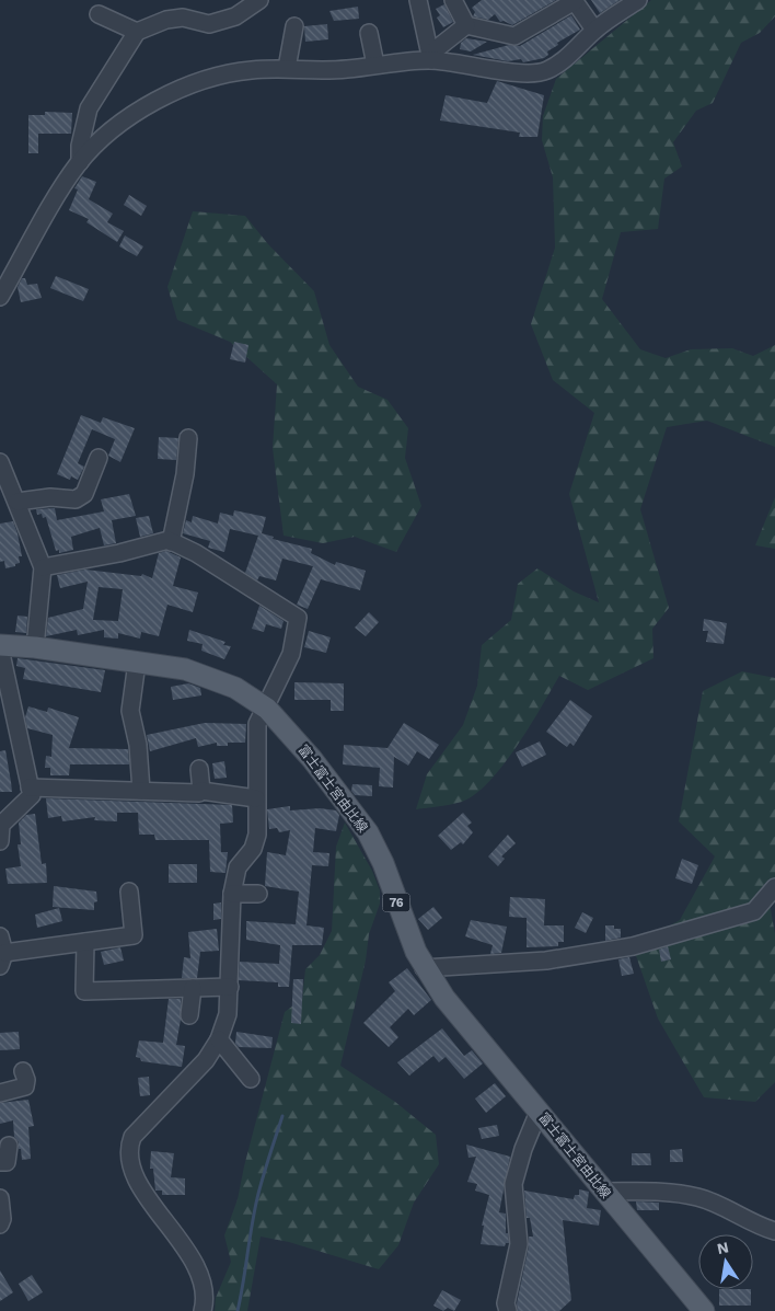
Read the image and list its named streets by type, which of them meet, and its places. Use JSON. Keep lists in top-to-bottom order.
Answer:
{
  "streets": {
    "main road": ["富士富士宮由比線", "76"]
  },
  "north": "top"
}
